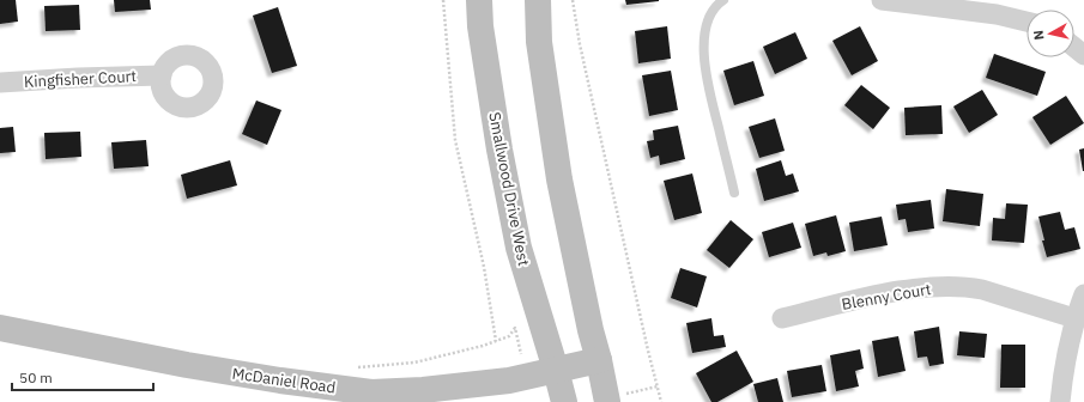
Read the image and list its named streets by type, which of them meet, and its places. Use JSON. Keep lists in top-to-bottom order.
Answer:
{
  "streets": {
    "main road": ["Smallwood Drive West", "McDaniel Road"],
    "street": ["Kingfisher Court", "Blenny Court"]
  },
  "crossings": [
    ["Smallwood Drive West", "McDaniel Road"]
  ],
  "scale_bar": "50 m",
  "north": "left"
}
